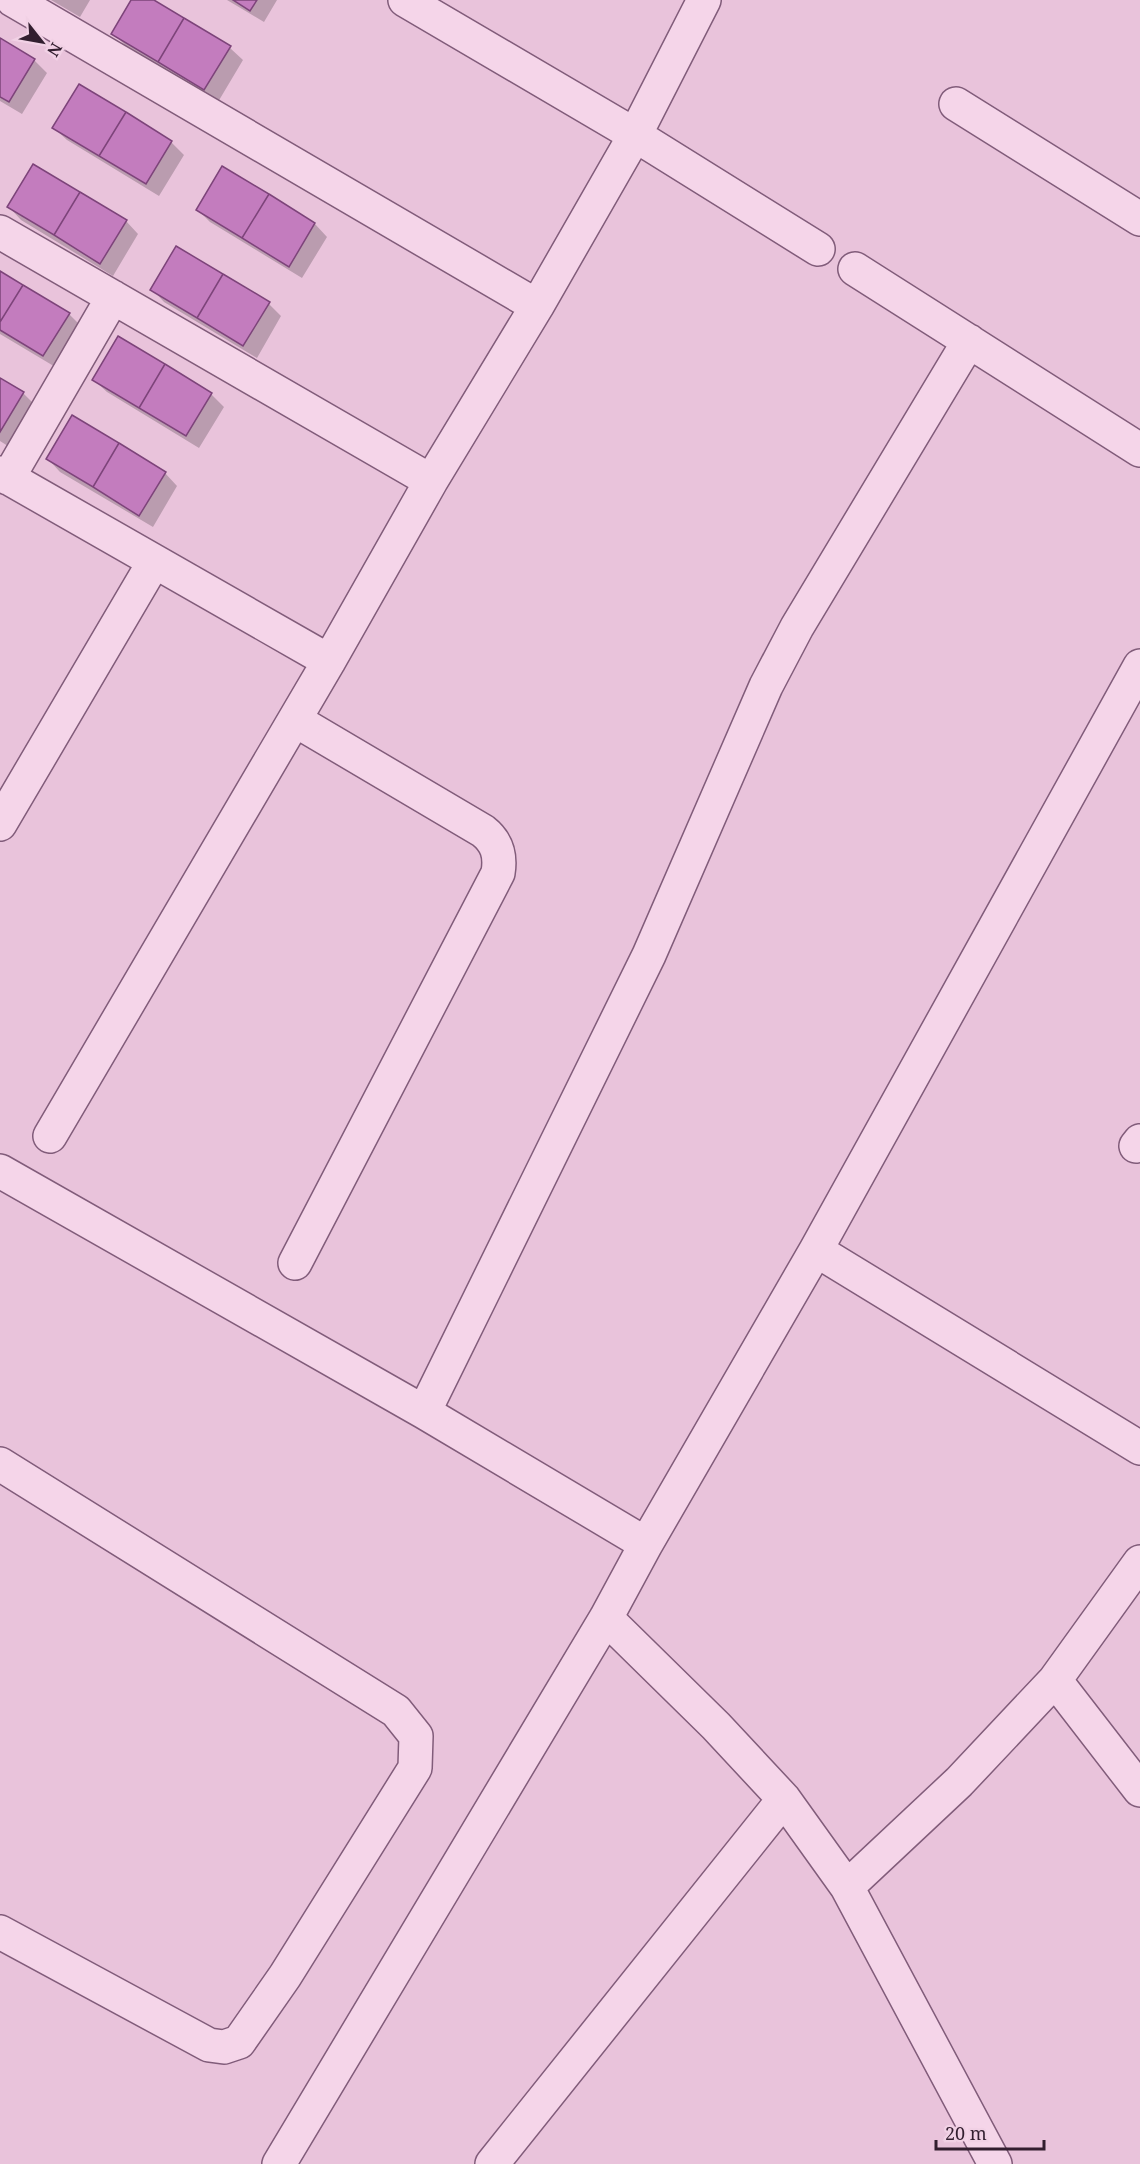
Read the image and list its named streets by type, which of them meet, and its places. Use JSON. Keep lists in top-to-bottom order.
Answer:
{
  "scale_bar": "20 m",
  "north": "bottom right"
}
